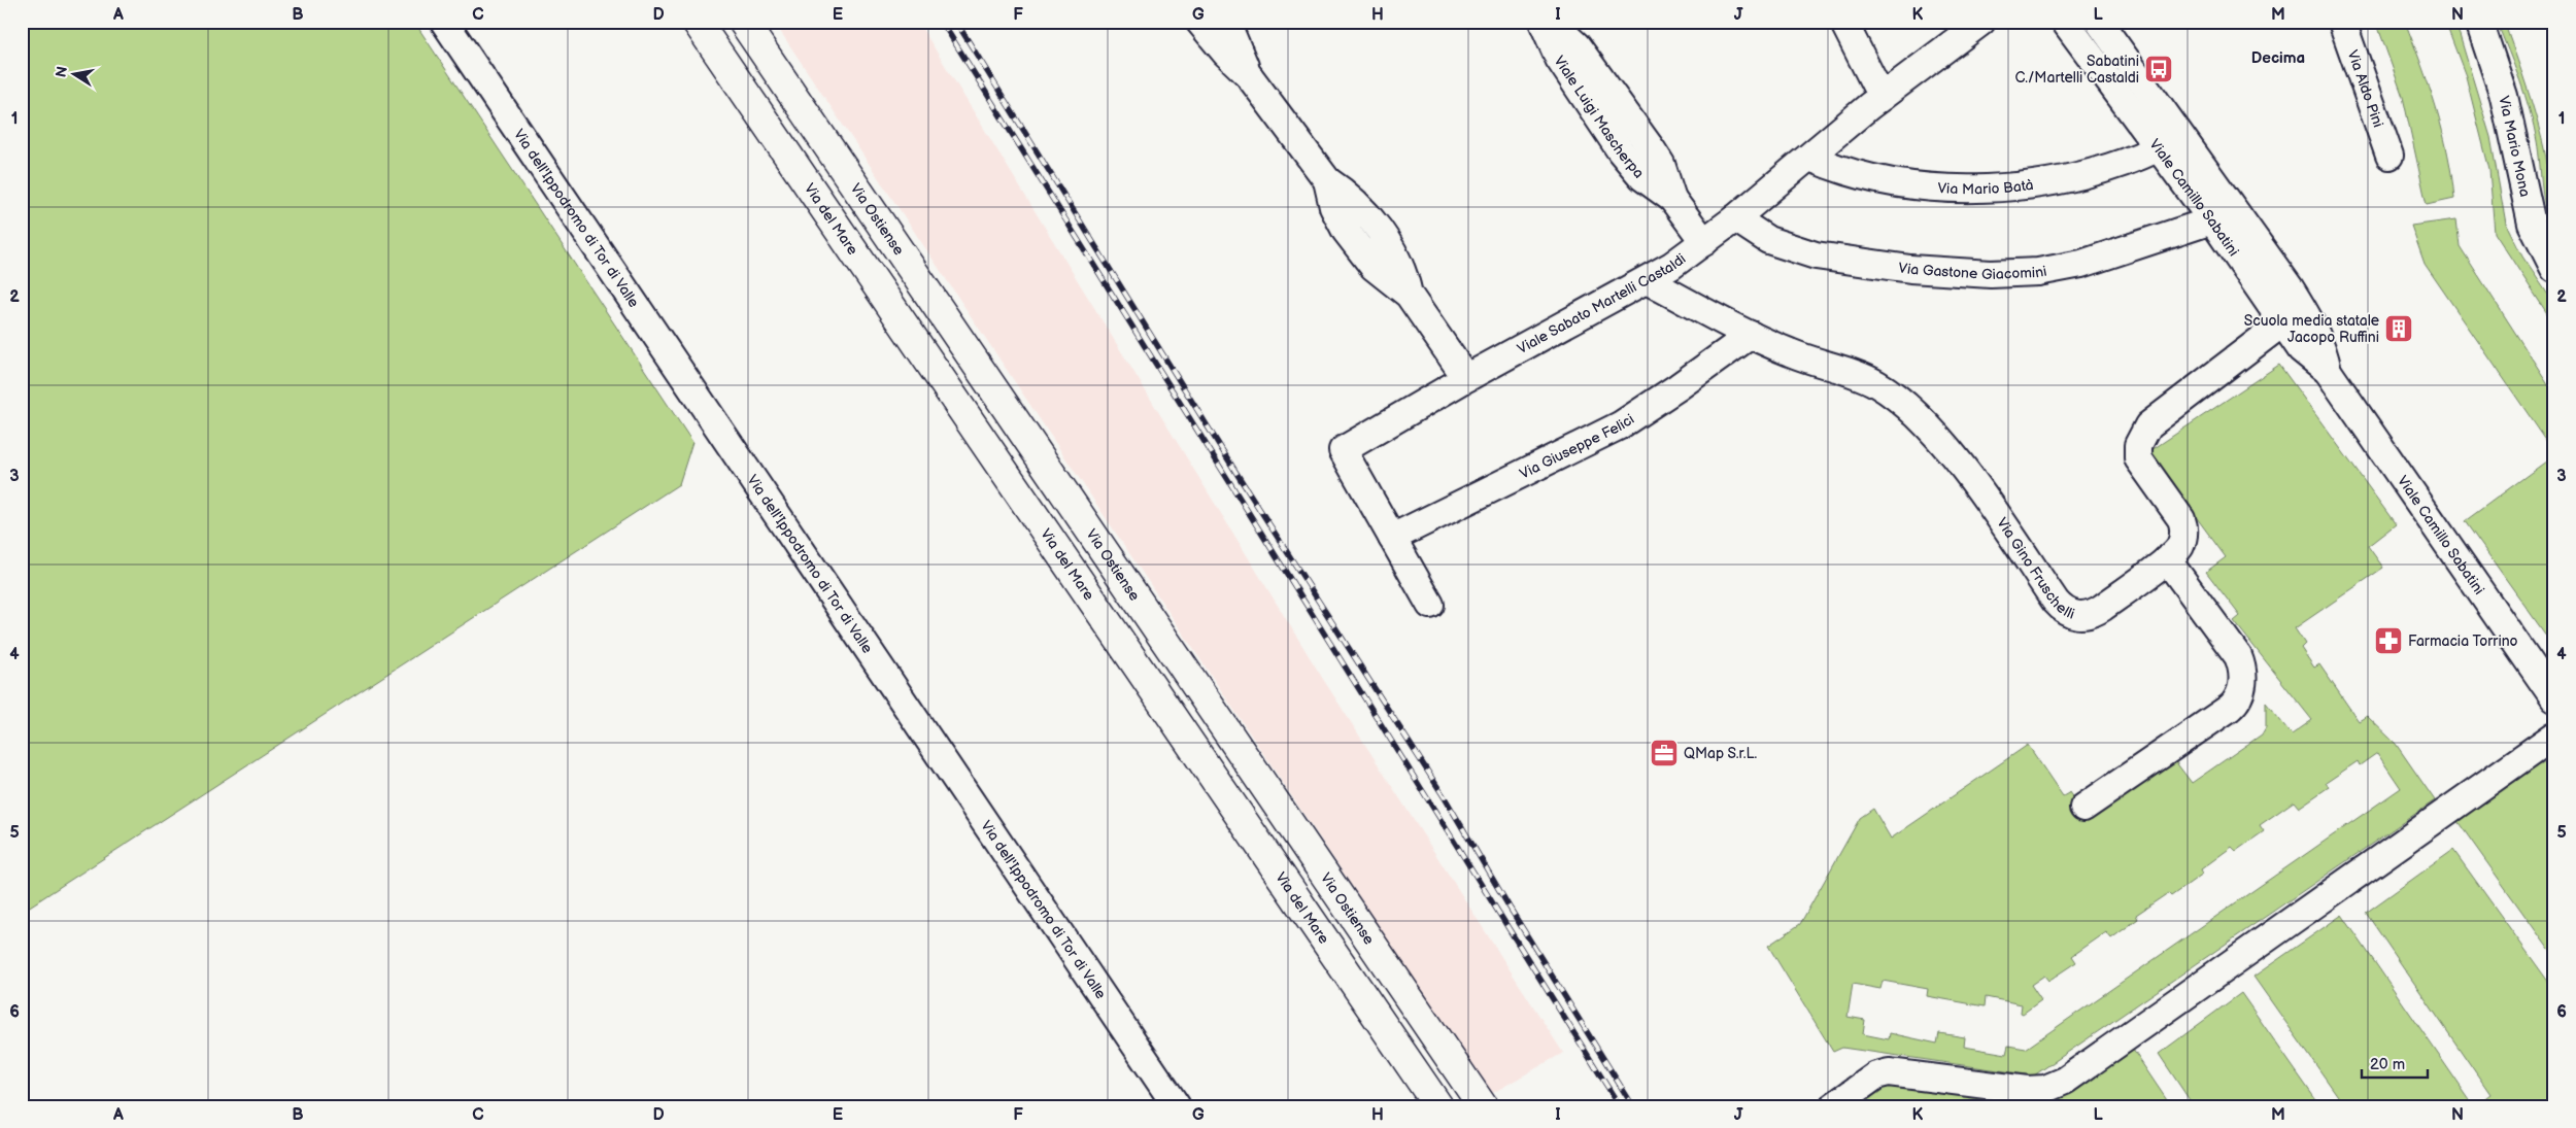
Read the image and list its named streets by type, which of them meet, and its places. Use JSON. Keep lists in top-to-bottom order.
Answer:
{
  "streets": {
    "main road": ["Via del Mare", "Via Ostiense"],
    "street": [
      "Via Aldo Pini",
      "Viale Luigi Mascherpa",
      "Via Mario Mona",
      "Via Mario Batà",
      "Viale Camillo Sabatini",
      "Via dell'Ippodromo di Tor di Valle",
      "Via Gastone Giacomini",
      "Viale Sabato Martelli Castaldi",
      "Via Giuseppe Felici",
      "Via Gino Fruschelli"
    ]
  },
  "crossings": [
    ["Viale Luigi Mascherpa", "Viale Sabato Martelli Castaldi"],
    ["Via Mario Batà", "Viale Camillo Sabatini"],
    ["Via Mario Batà", "Viale Sabato Martelli Castaldi"],
    ["Viale Camillo Sabatini", "Via Gastone Giacomini"],
    ["Viale Camillo Sabatini", "Via Gino Fruschelli"],
    ["Via Gastone Giacomini", "Viale Sabato Martelli Castaldi"],
    ["Viale Sabato Martelli Castaldi", "Via Giuseppe Felici"],
    ["Viale Sabato Martelli Castaldi", "Via Gino Fruschelli"],
    ["Via Giuseppe Felici", "Via Gino Fruschelli"]
  ],
  "districts": ["Decima"],
  "places": {
    "bus stop": ["Sabatini C./Martelli Castaldi"],
    "building": ["Scuola media statale Jacopo Ruffini"],
    "pharmacy": ["Farmacia Torrino"],
    "office": ["QMap S.r.L."]
  },
  "scale_bar": "20 m",
  "north": "left",
  "grid": {
    "columns": [
      "A",
      "B",
      "C",
      "D",
      "E",
      "F",
      "G",
      "H",
      "I",
      "J",
      "K",
      "L",
      "M",
      "N"
    ],
    "rows": [
      "1",
      "2",
      "3",
      "4",
      "5",
      "6"
    ]
  }
}
